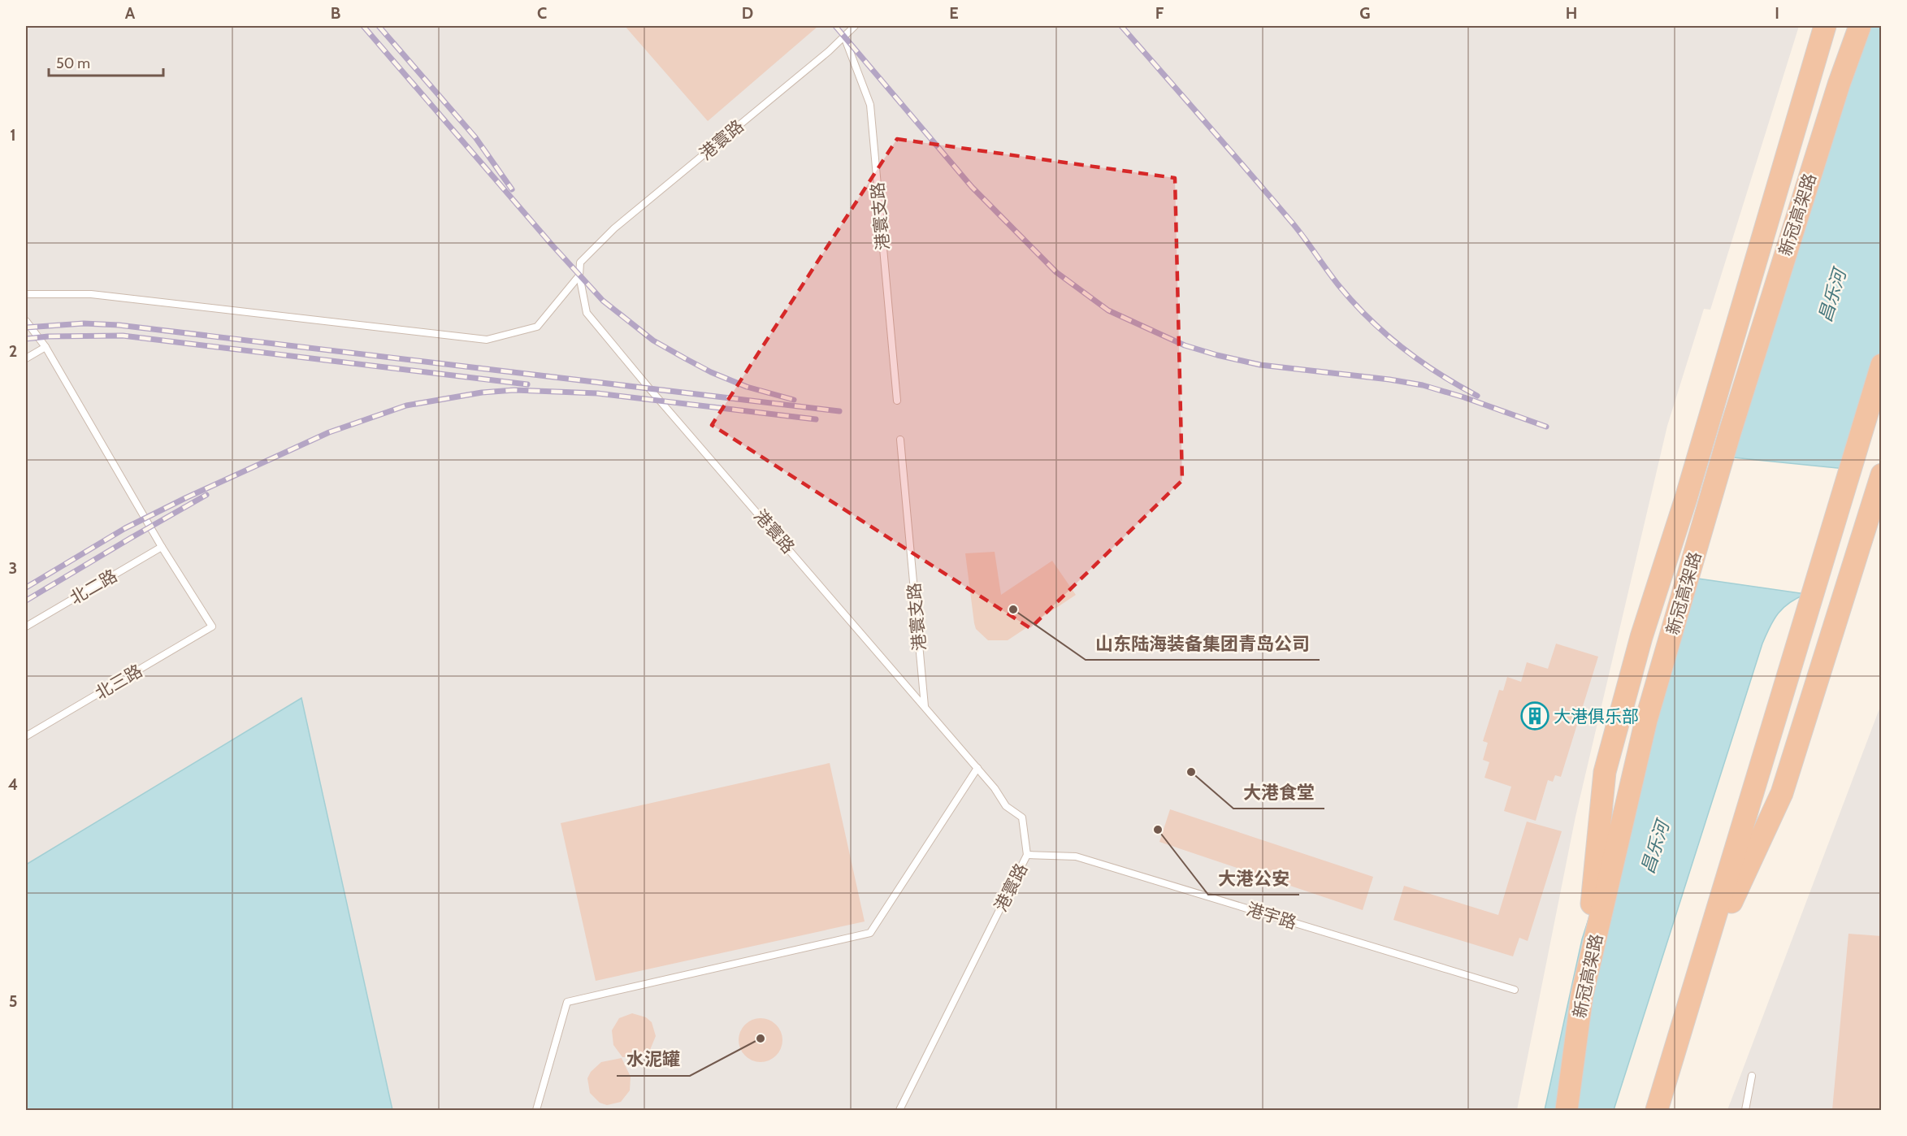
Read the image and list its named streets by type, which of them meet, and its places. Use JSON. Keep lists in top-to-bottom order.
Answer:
{
  "streets": {
    "highway": ["新冠高架路"],
    "lane": [
      "港寰路",
      "港寰支路",
      "北二路",
      "北三路",
      "港宇路"
    ]
  },
  "crossings": [
    ["港寰路", "港寰支路"],
    ["港寰路", "港宇路"],
    ["北二路", "北三路"]
  ],
  "water": ["昌乐河"],
  "places": {
    "other": [
      "山东陆海装备集团青岛公司",
      "大港食堂",
      "大港公安",
      "水泥罐"
    ],
    "building": ["大港俱乐部"]
  },
  "scale_bar": "50 m",
  "grid": {
    "columns": [
      "A",
      "B",
      "C",
      "D",
      "E",
      "F",
      "G",
      "H",
      "I"
    ],
    "rows": [
      "1",
      "2",
      "3",
      "4",
      "5"
    ]
  }
}
